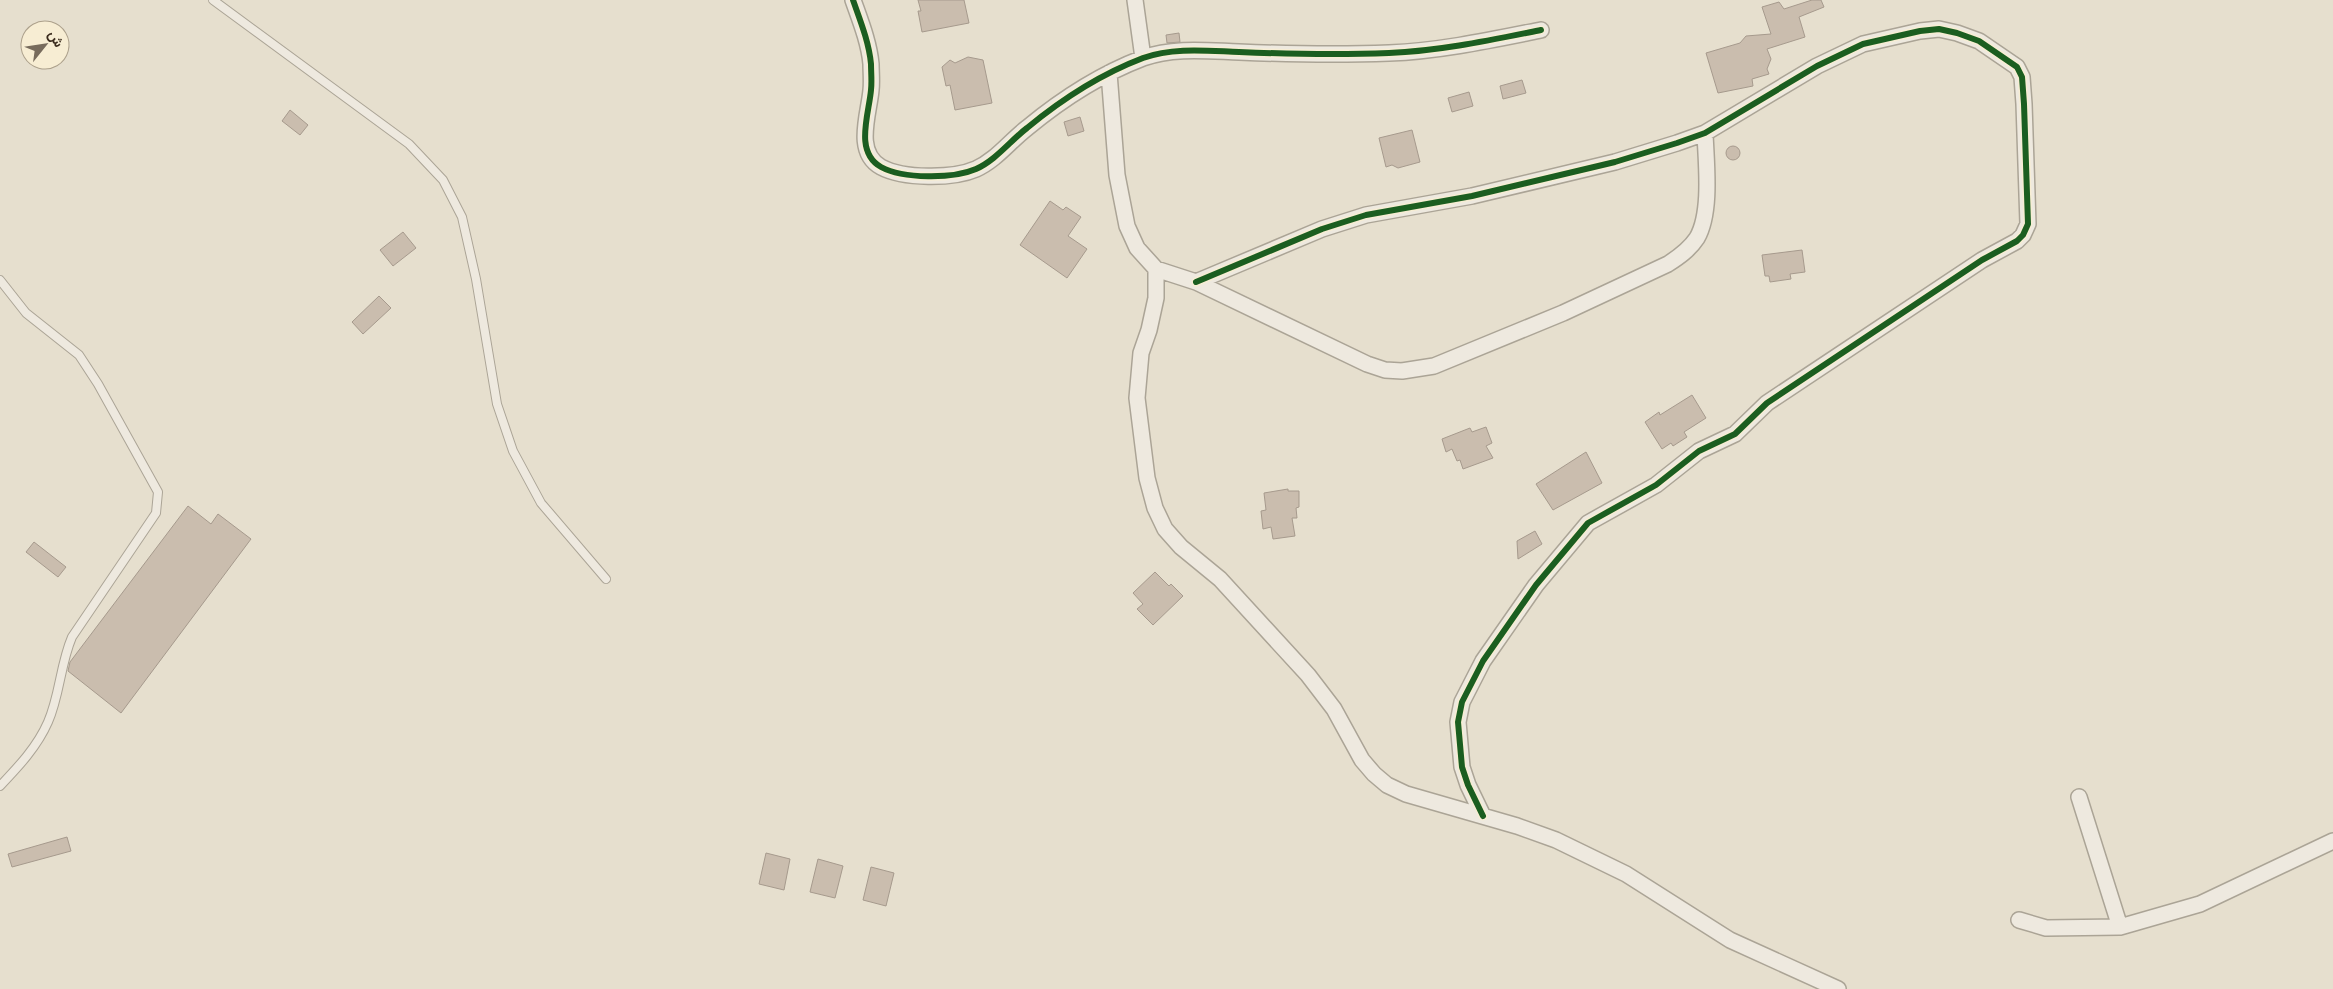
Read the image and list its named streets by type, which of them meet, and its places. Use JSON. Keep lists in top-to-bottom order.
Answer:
{
  "north": "top right"
}
